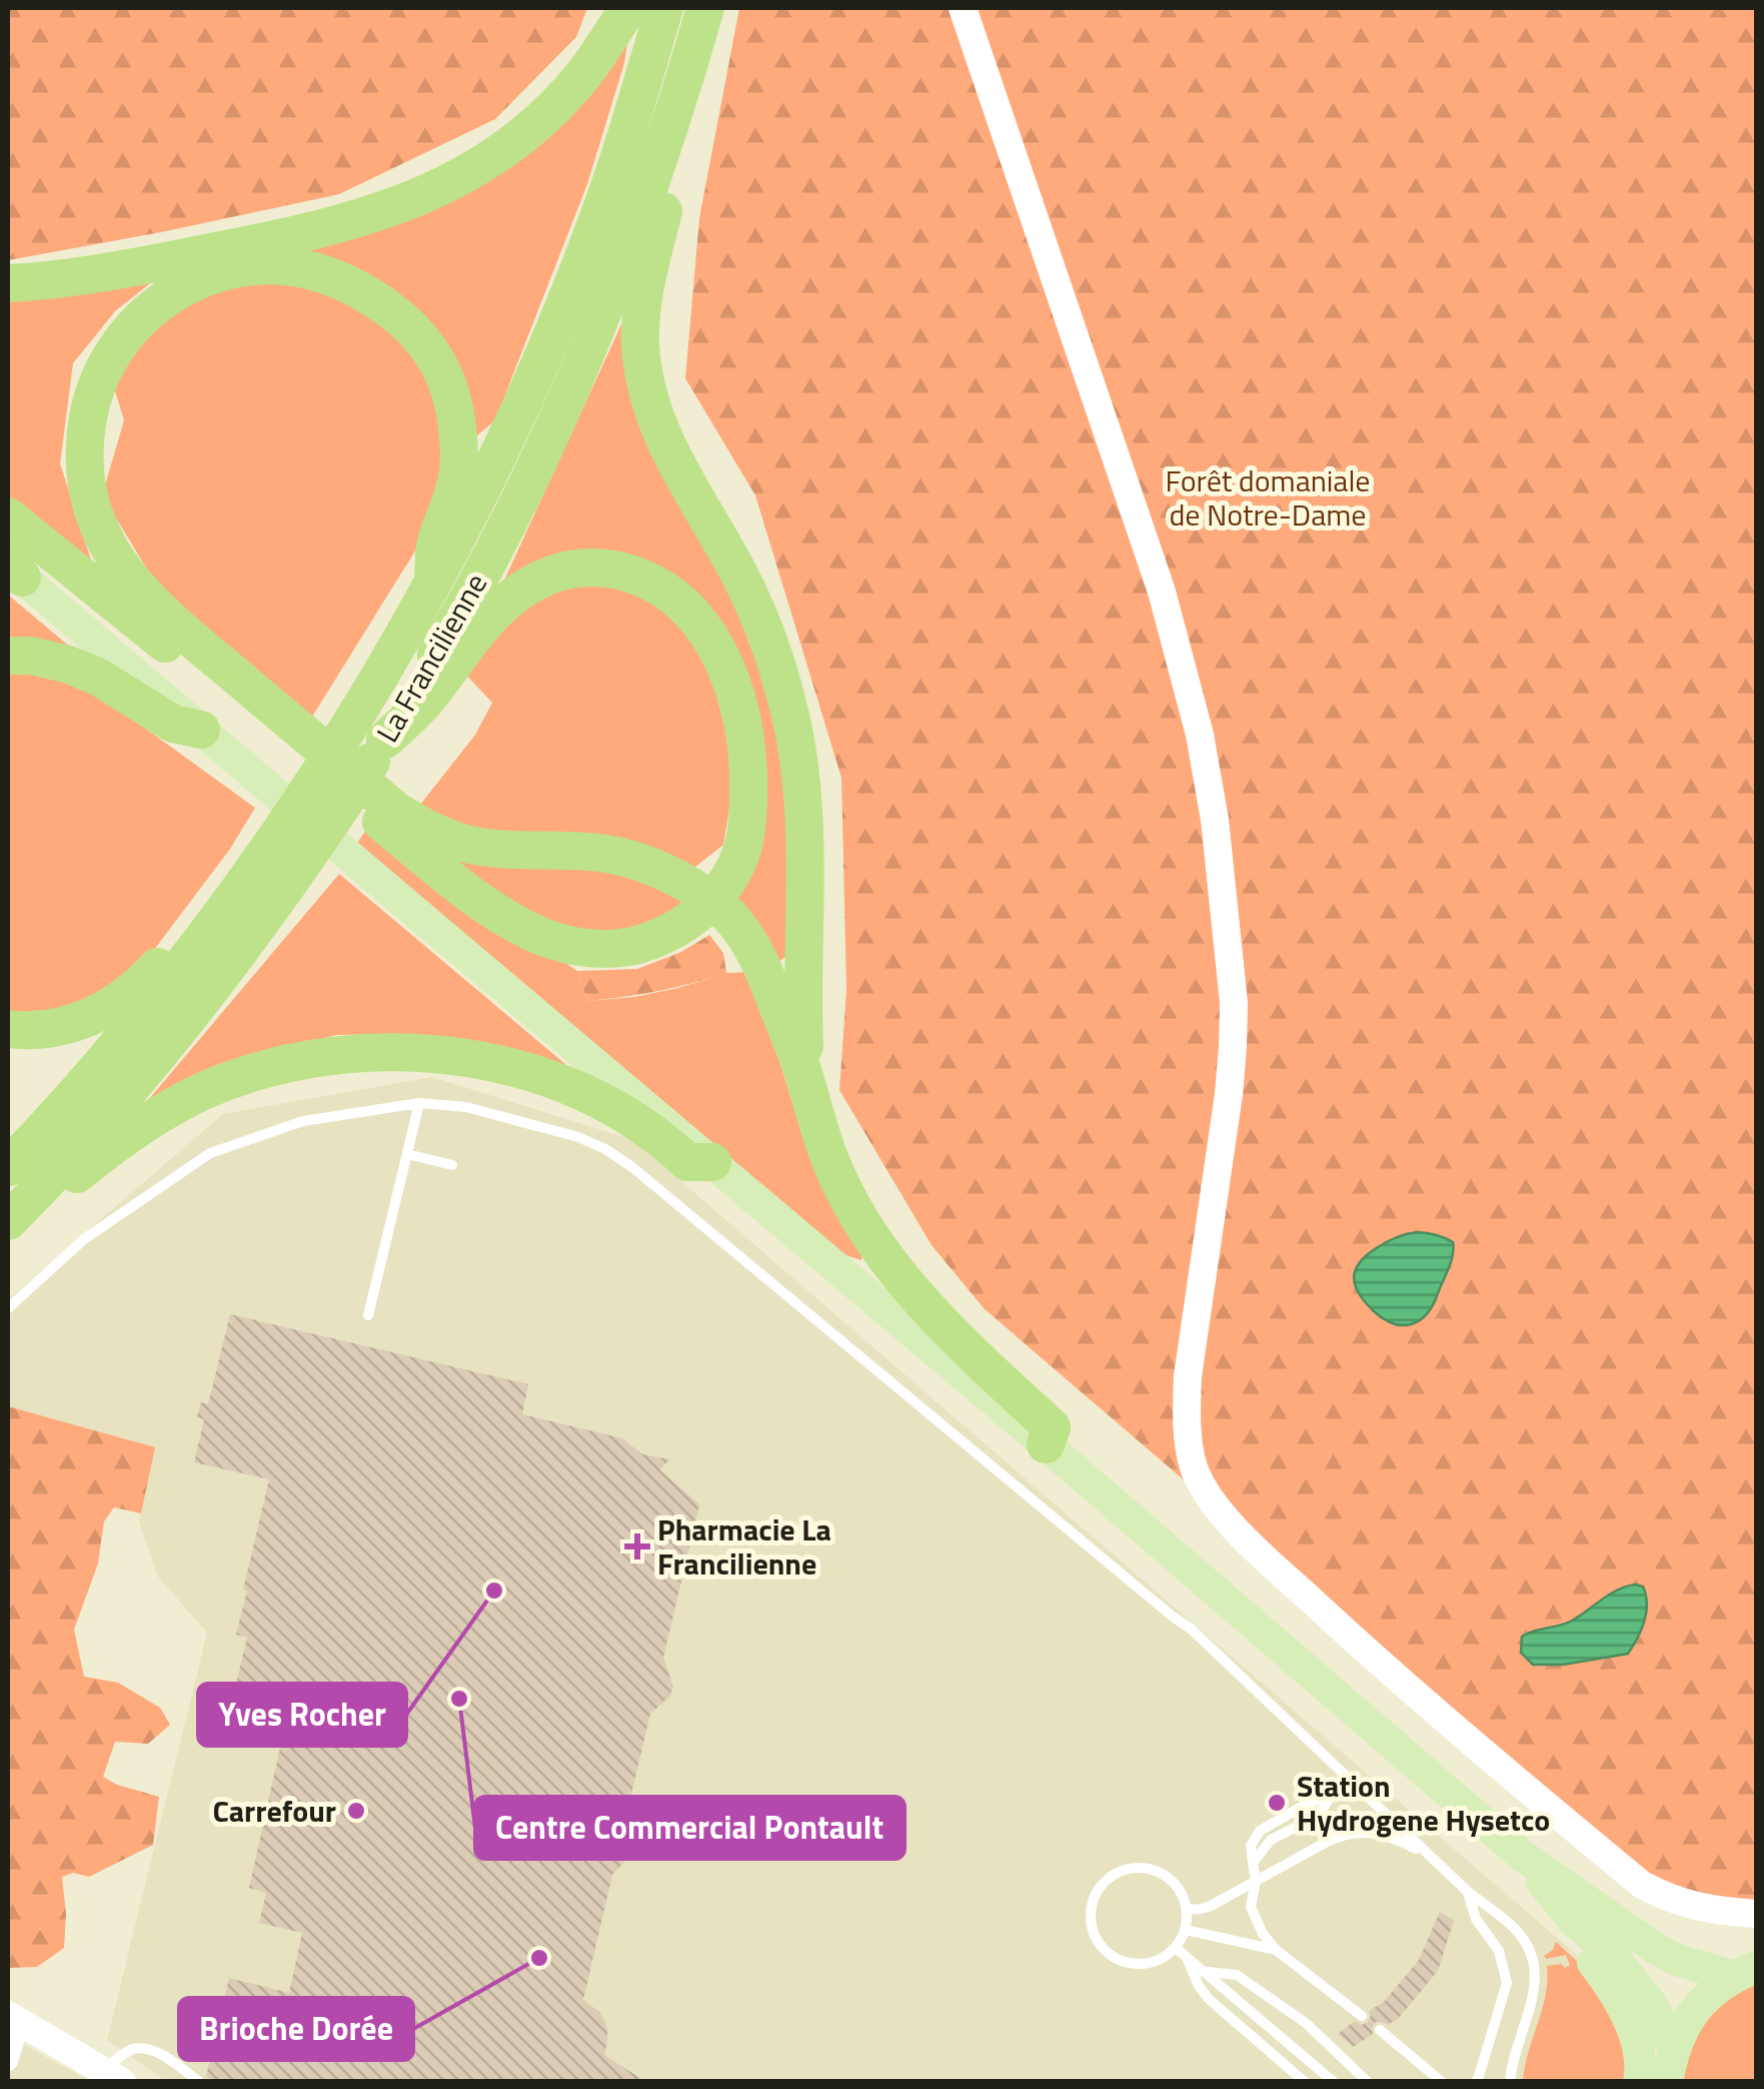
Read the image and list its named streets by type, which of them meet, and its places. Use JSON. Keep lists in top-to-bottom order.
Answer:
{
  "streets": {
    "highway": ["La Francilienne"]
  },
  "parks": ["Forêt domaniale de Notre-Dame"],
  "places": {
    "health": ["Pharmacie La Francilienne"],
    "other": [
      "Yves Rocher",
      "Centre Commercial Pontault",
      "Station Hydrogene Hysetco",
      "Carrefour",
      "Brioche Dorée"
    ]
  }
}
